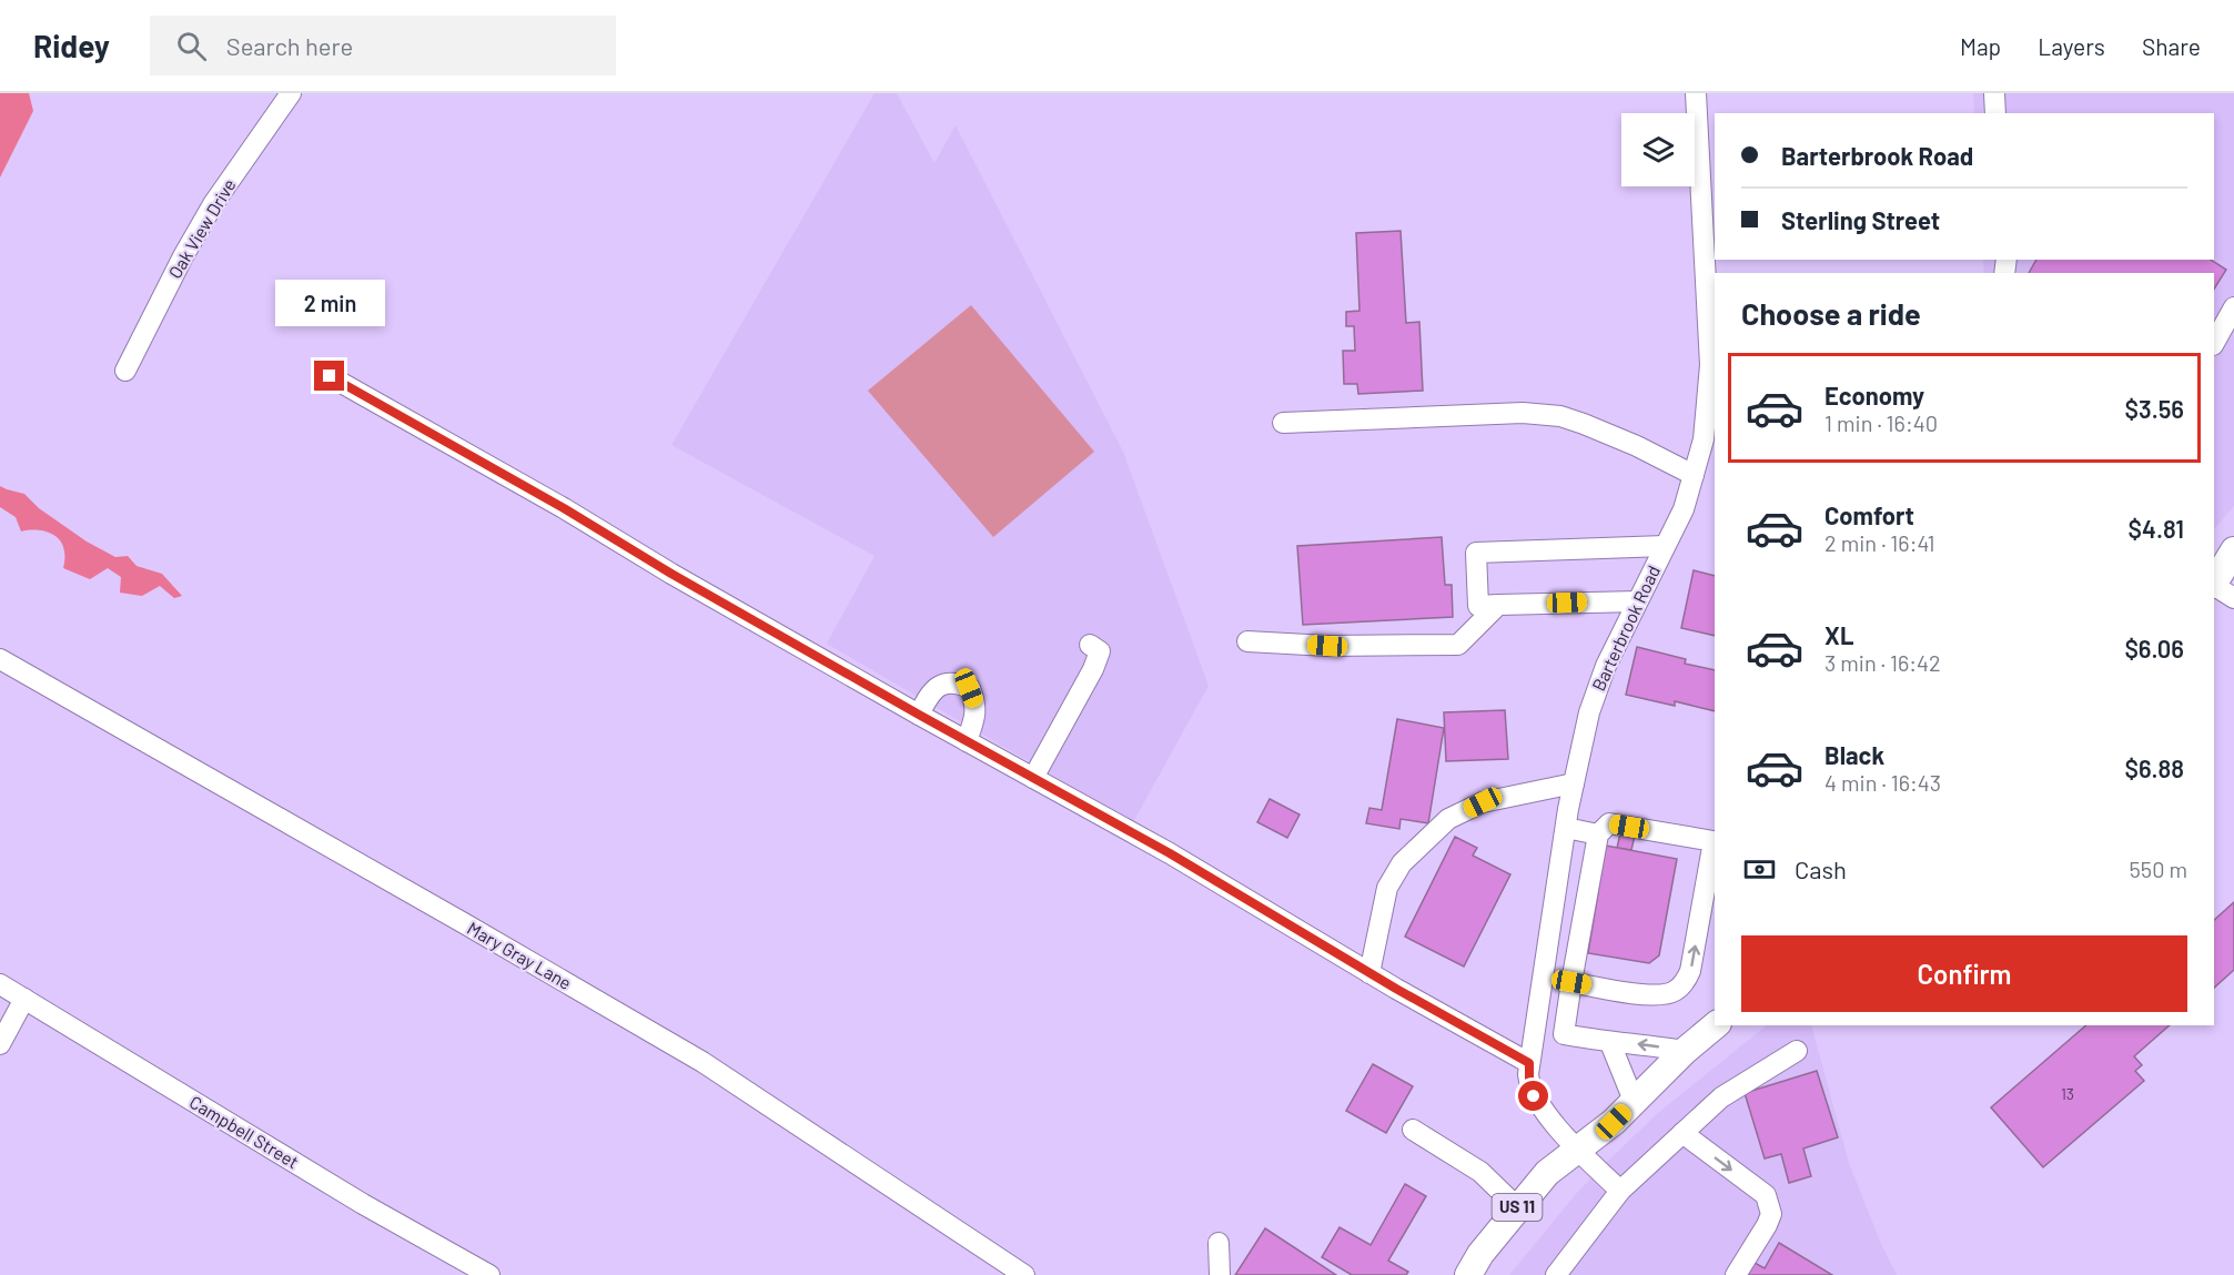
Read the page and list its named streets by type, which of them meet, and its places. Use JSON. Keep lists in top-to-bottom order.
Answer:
{
  "streets": {
    "main road": ["US 11"],
    "street": [
      "Oak View Drive",
      "Barterbrook Road",
      "Mary Gray Lane",
      "Campbell Street"
    ]
  },
  "crossings": [
    ["Barterbrook Road", "US 11"]
  ],
  "house_numbers": ["13"],
  "page": {
    "header": "Ridey",
    "search": "Search here",
    "nav": ["Map", "Layers", "Share"],
    "banner": ["Barterbrook Road", "Sterling Street"],
    "heading": "Choose a ride",
    "bubble": "2 min",
    "list": [
      {
        "name": "Economy",
        "note": "1 min · 16:40",
        "value": "$3.56"
      },
      {
        "name": "Comfort",
        "note": "2 min · 16:41",
        "value": "$4.81"
      },
      {
        "name": "XL",
        "note": "3 min · 16:42",
        "value": "$6.06"
      },
      {
        "name": "Black",
        "note": "4 min · 16:43",
        "value": "$6.88"
      }
    ],
    "pay": ["Cash", "550 m"],
    "buttons": "Confirm"
  }
}
